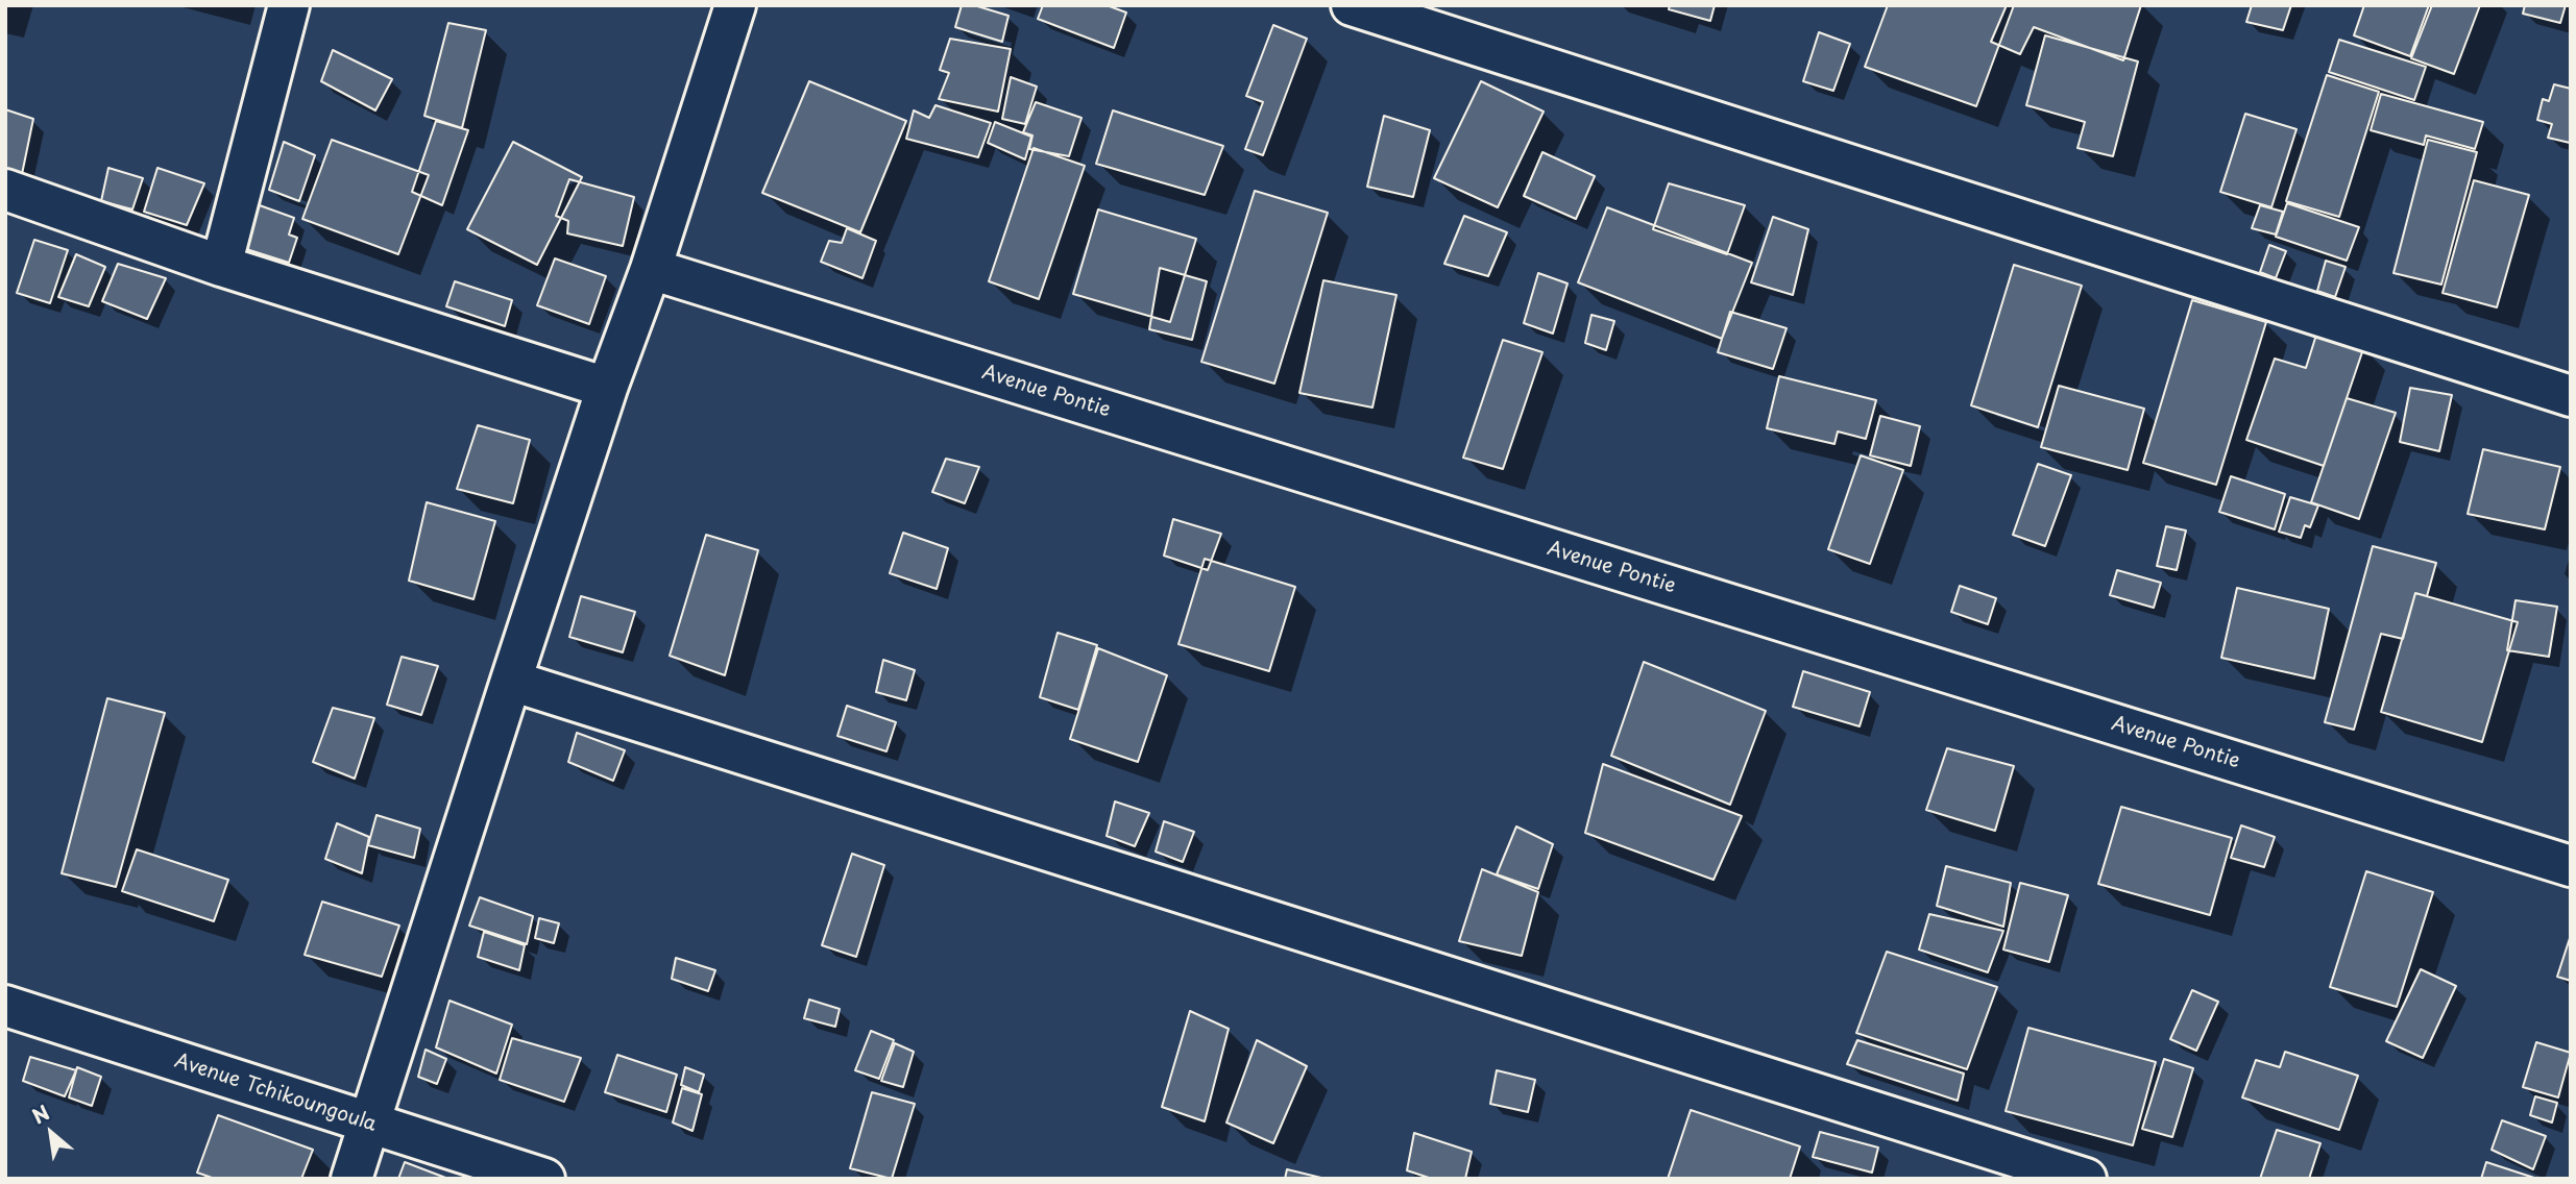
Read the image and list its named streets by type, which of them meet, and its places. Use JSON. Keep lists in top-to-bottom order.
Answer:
{
  "streets": {
    "street": ["Avenue Pontie", "Avenue Tchikoungoula"]
  },
  "north": "top left"
}
